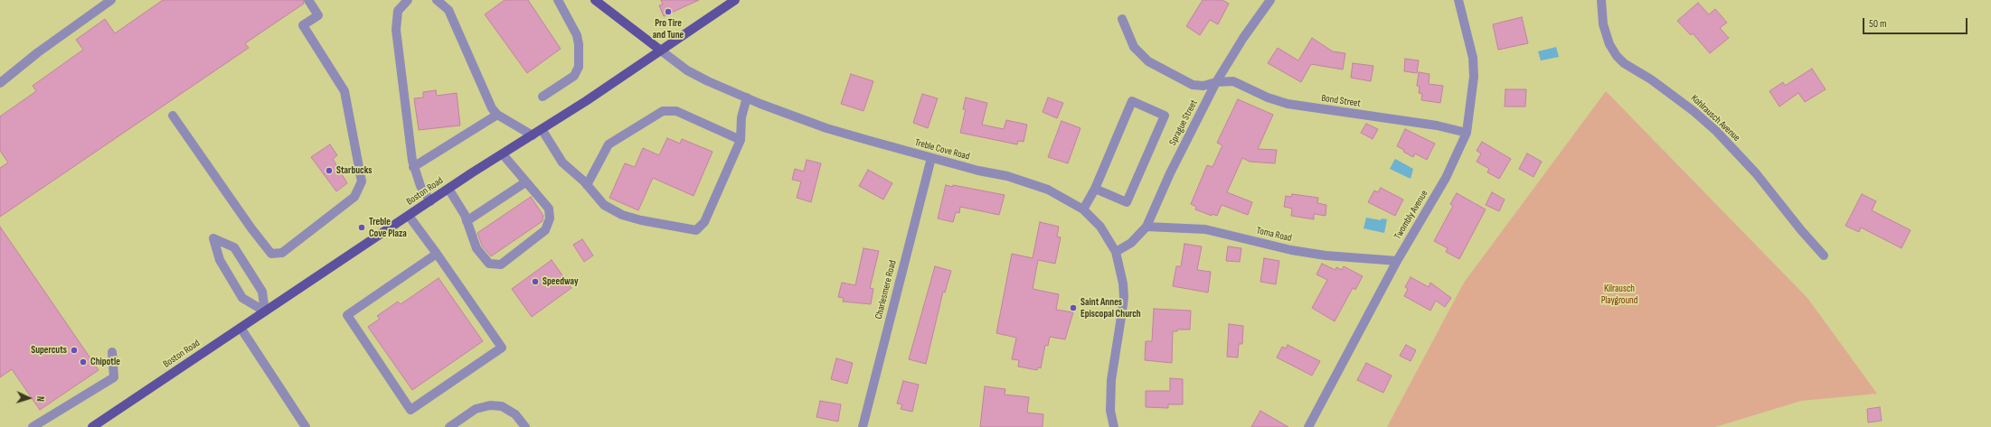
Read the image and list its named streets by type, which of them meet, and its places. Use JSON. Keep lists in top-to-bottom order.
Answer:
{
  "streets": {
    "main road": ["Treble Cove Road", "Boston Road"],
    "street": [
      "Bond Street",
      "Kohlrausch Avenue",
      "Sprague Street",
      "Twombly Avenue",
      "Toma Road",
      "Charlesmere Road"
    ]
  },
  "crossings": [
    ["Bond Street", "Sprague Street"],
    ["Bond Street", "Twombly Avenue"],
    ["Sprague Street", "Treble Cove Road"],
    ["Sprague Street", "Toma Road"],
    ["Treble Cove Road", "Boston Road"],
    ["Treble Cove Road", "Charlesmere Road"],
    ["Twombly Avenue", "Toma Road"]
  ],
  "parks": ["Kilrausch Playground"],
  "places": [
    "Pro Tire and Tune",
    "Starbucks",
    "Treble Cove Plaza",
    "Speedway",
    "Saint Annes Episcopal Church",
    "Supercuts",
    "Chipotle"
  ],
  "scale_bar": "50 m",
  "north": "right"
}
